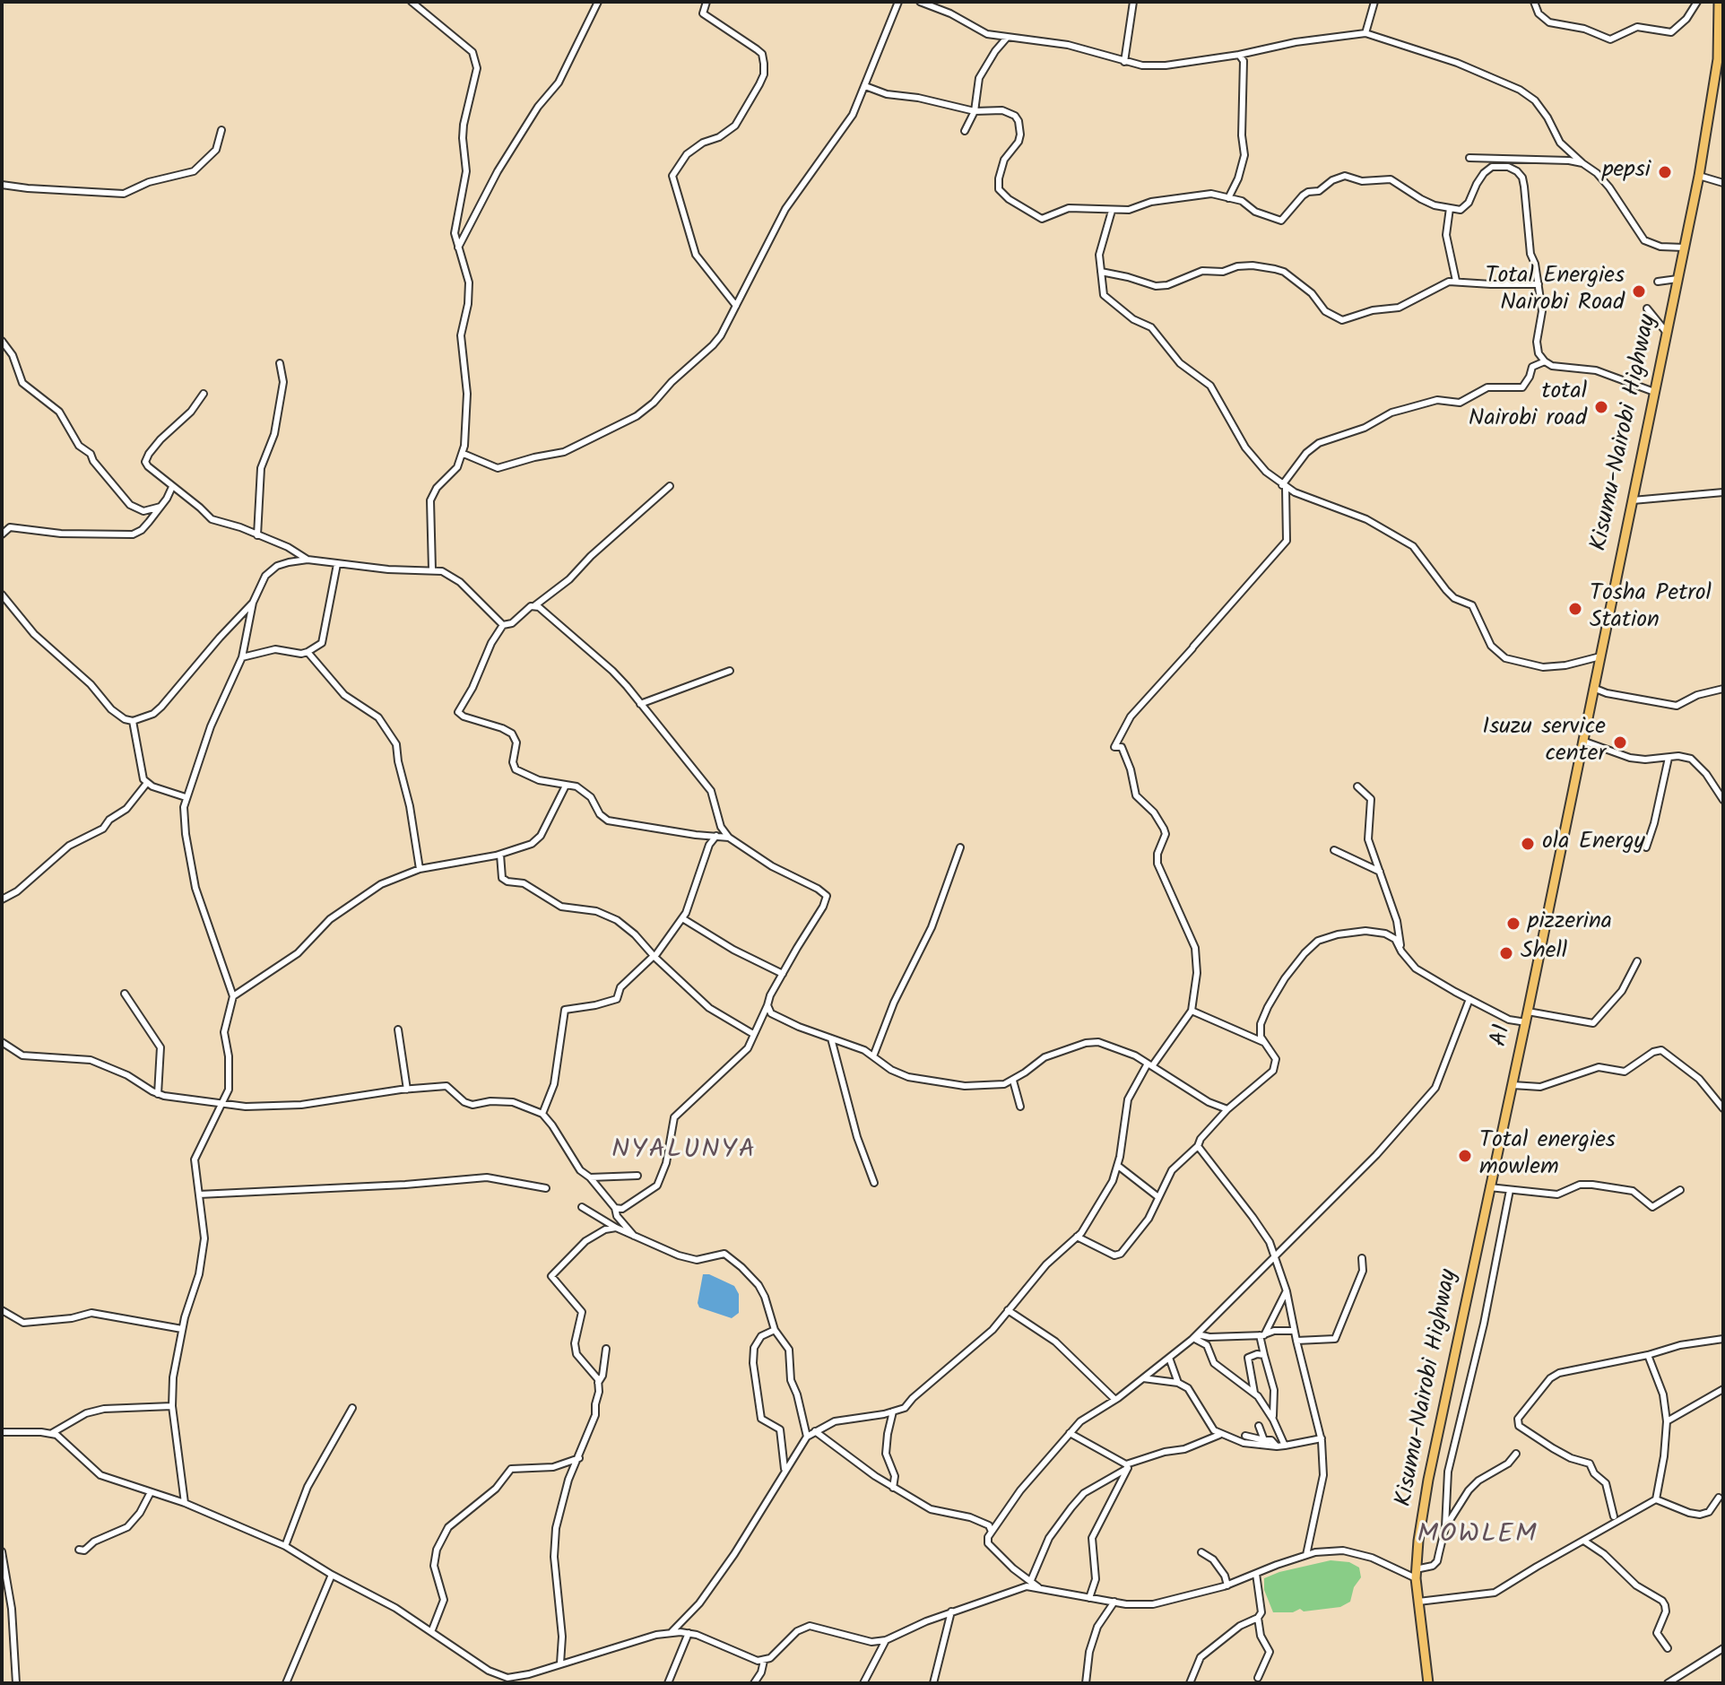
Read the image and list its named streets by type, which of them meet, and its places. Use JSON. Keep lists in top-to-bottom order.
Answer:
{
  "streets": {
    "highway": ["Kisumu-Nairobi Highway", "A1"]
  },
  "crossings": [
    ["Kisumu-Nairobi Highway", "A1"]
  ],
  "districts": ["NYALUNYA", "MOWLEM"],
  "places": [
    "pepsi",
    "Total Energies Nairobi Road",
    "total Nairobi road",
    "Tosha Petrol Station",
    "Isuzu service center",
    "ola Energy",
    "pizzerina",
    "Shell",
    "Total energies mowlem"
  ]
}
